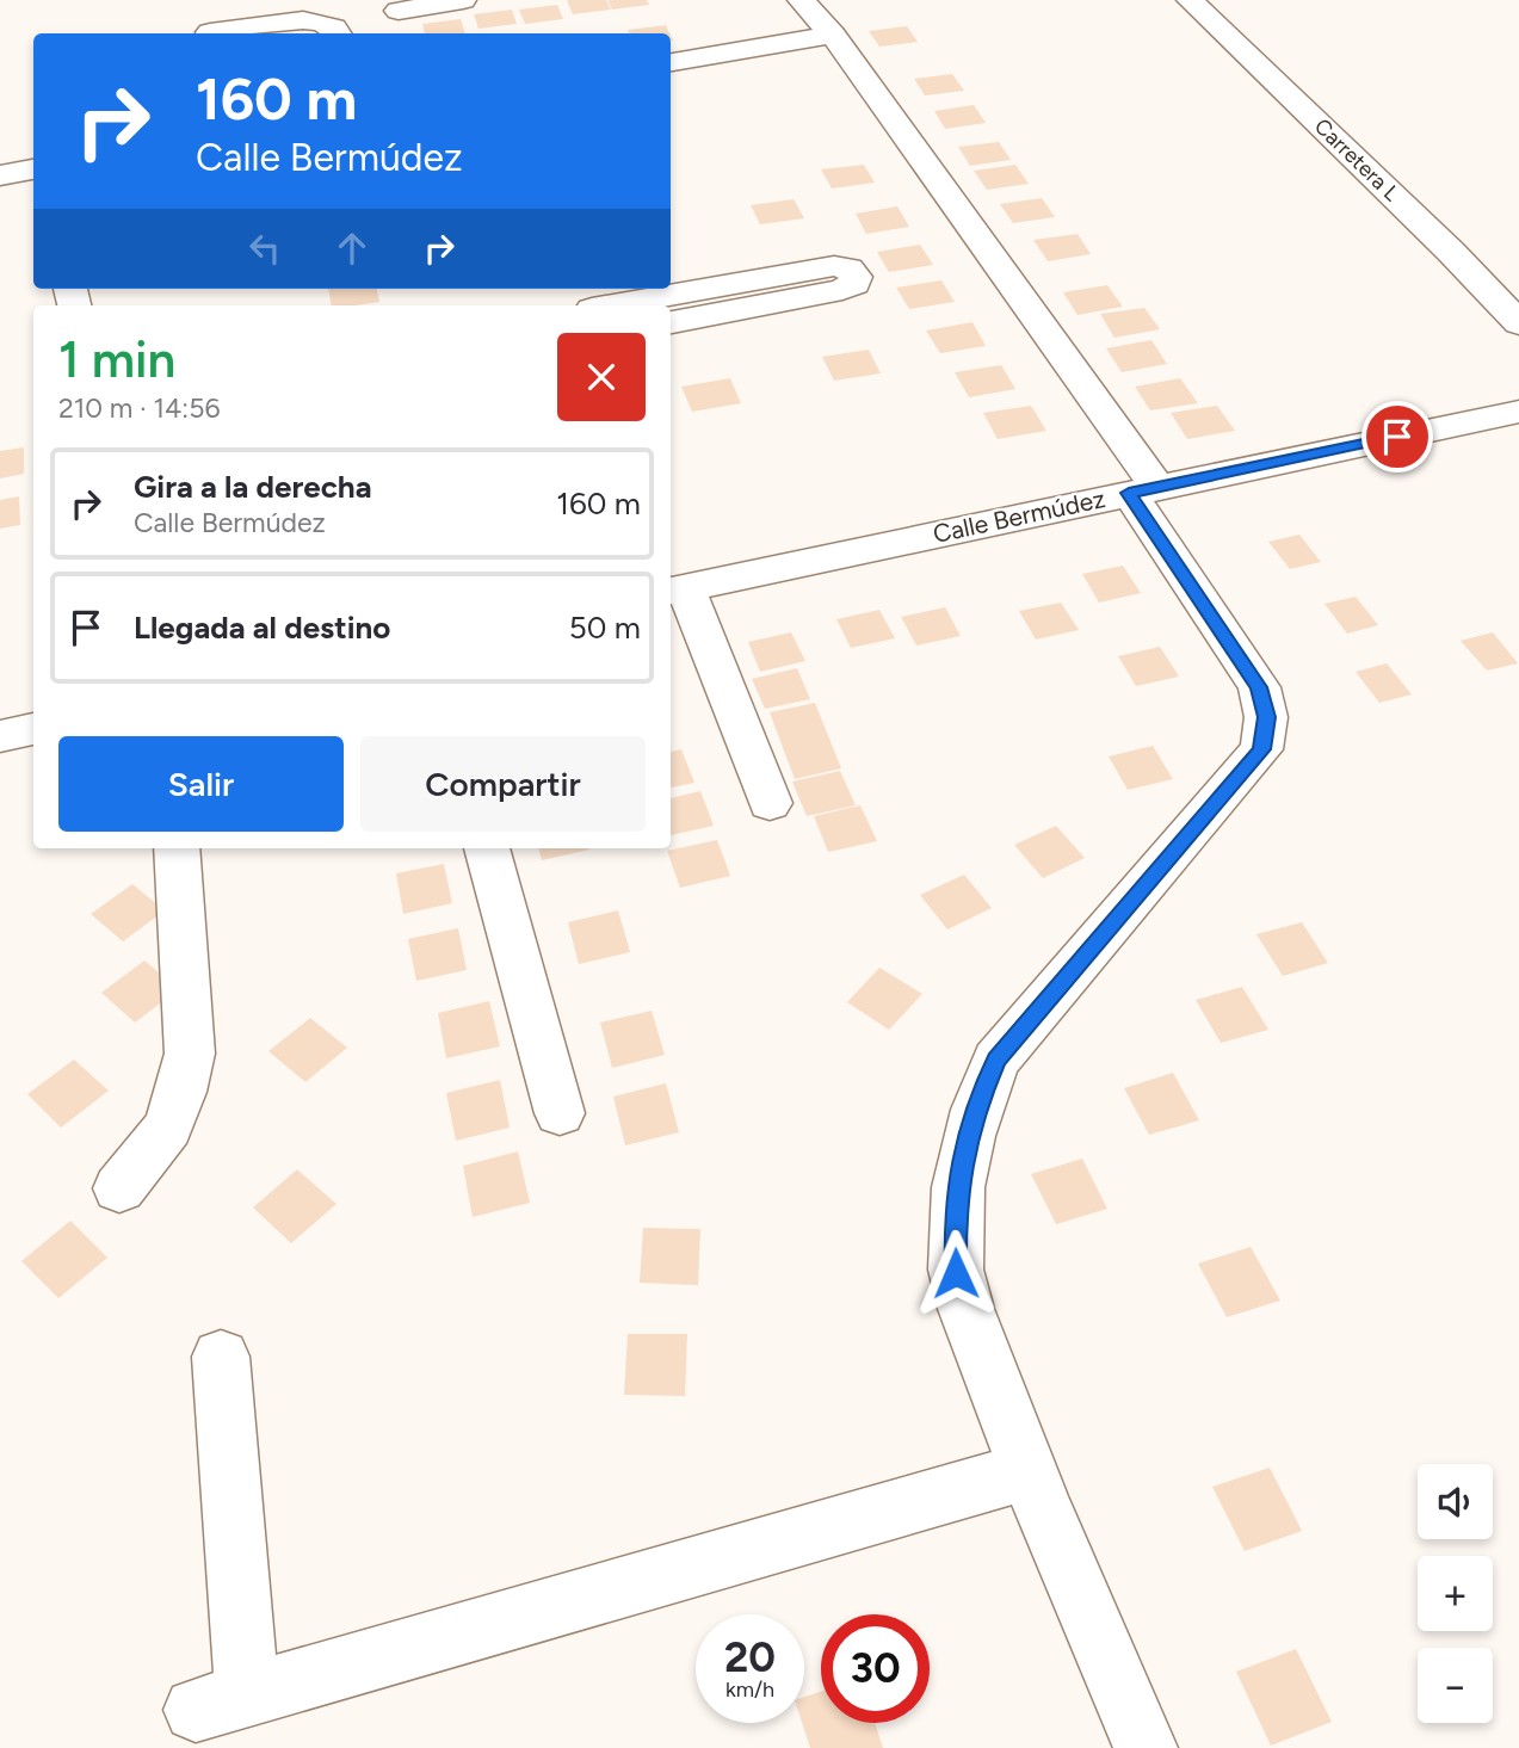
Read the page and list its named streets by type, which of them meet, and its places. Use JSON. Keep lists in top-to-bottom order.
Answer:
{
  "streets": {
    "street": ["Carretera L", "Calle Bermúdez"]
  },
  "page": {
    "turn": ["160 m", "Calle Bermúdez"],
    "heading": ["1 min", "210 m · 14:56"],
    "list": [
      {
        "name": "Gira a la derecha",
        "note": "Calle Bermúdez",
        "value": "160 m"
      },
      {
        "name": "Llegada al destino",
        "value": "50 m"
      }
    ],
    "buttons": ["Salir", "Compartir"],
    "map_buttons": ["+", "−"],
    "speed": "20 km/h",
    "limit": "30"
  }
}
